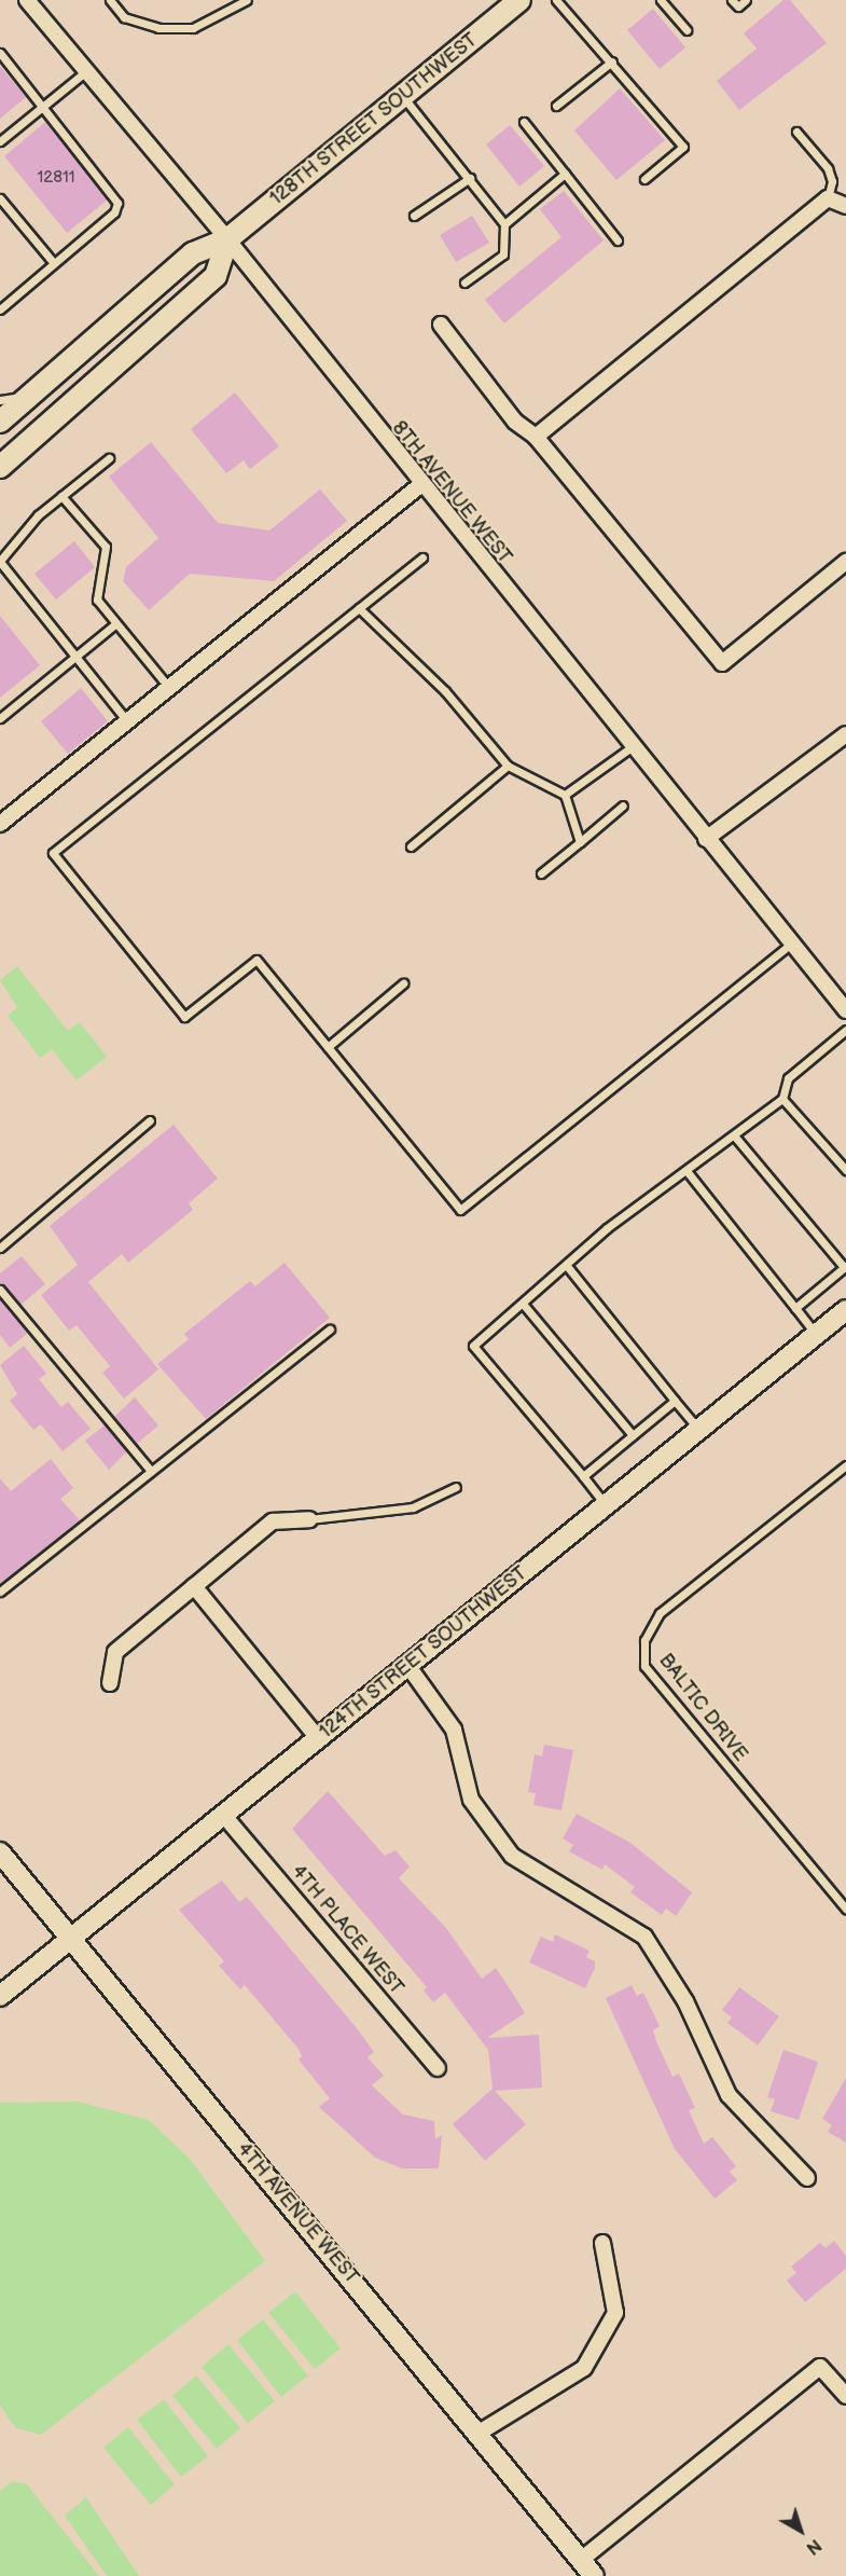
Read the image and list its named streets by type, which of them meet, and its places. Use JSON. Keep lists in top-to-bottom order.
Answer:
{
  "streets": {
    "main road": ["128TH STREET SOUTHWEST"],
    "street": [
      "8TH AVENUE WEST",
      "124TH STREET SOUTHWEST",
      "4TH PLACE WEST",
      "4TH AVENUE WEST"
    ],
    "lane": ["BALTIC DRIVE"]
  },
  "crossings": [
    ["128TH STREET SOUTHWEST", "8TH AVENUE WEST"],
    ["124TH STREET SOUTHWEST", "4TH PLACE WEST"],
    ["124TH STREET SOUTHWEST", "4TH AVENUE WEST"]
  ],
  "house_numbers": ["12811"],
  "north": "bottom right"
}
